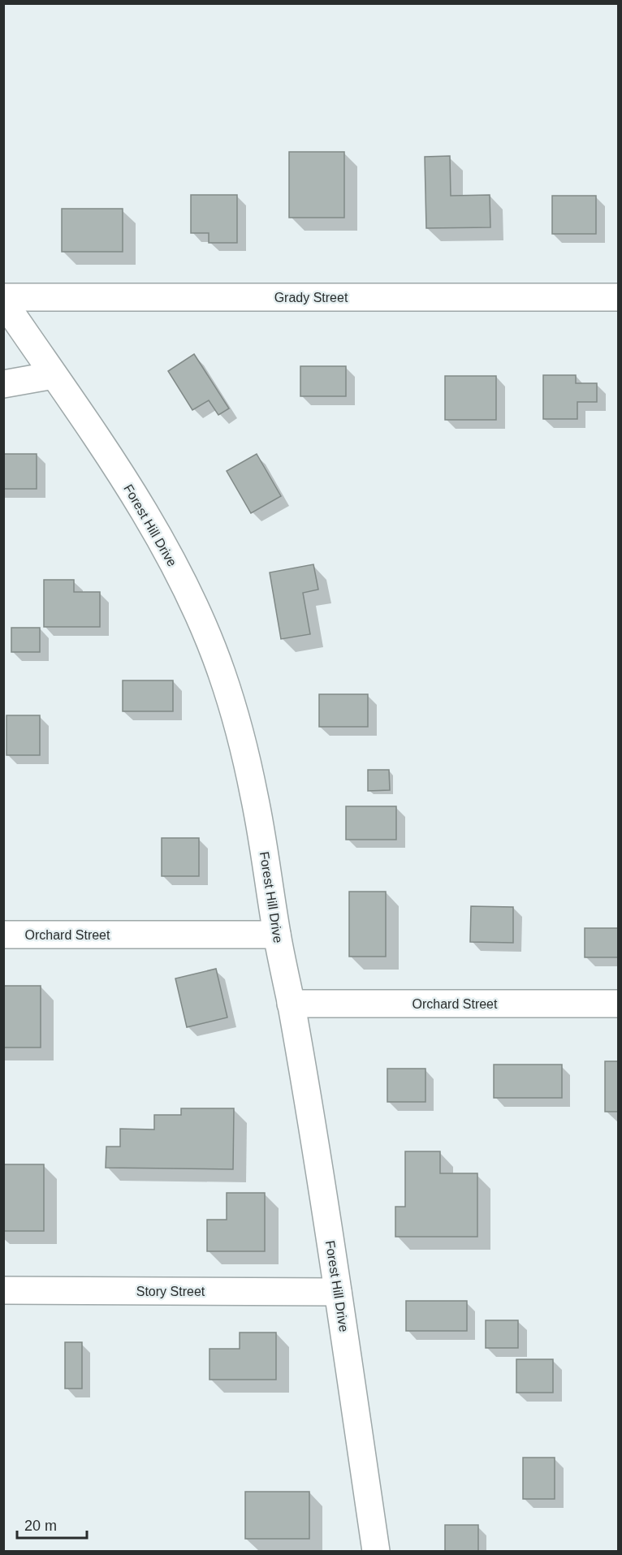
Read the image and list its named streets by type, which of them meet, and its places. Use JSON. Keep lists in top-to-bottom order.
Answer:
{
  "streets": {
    "street": [
      "Grady Street",
      "Forest Hill Drive",
      "Orchard Street",
      "Story Street"
    ]
  },
  "crossings": [
    ["Forest Hill Drive", "Orchard Street"],
    ["Forest Hill Drive", "Story Street"]
  ],
  "scale_bar": "20 m"
}
